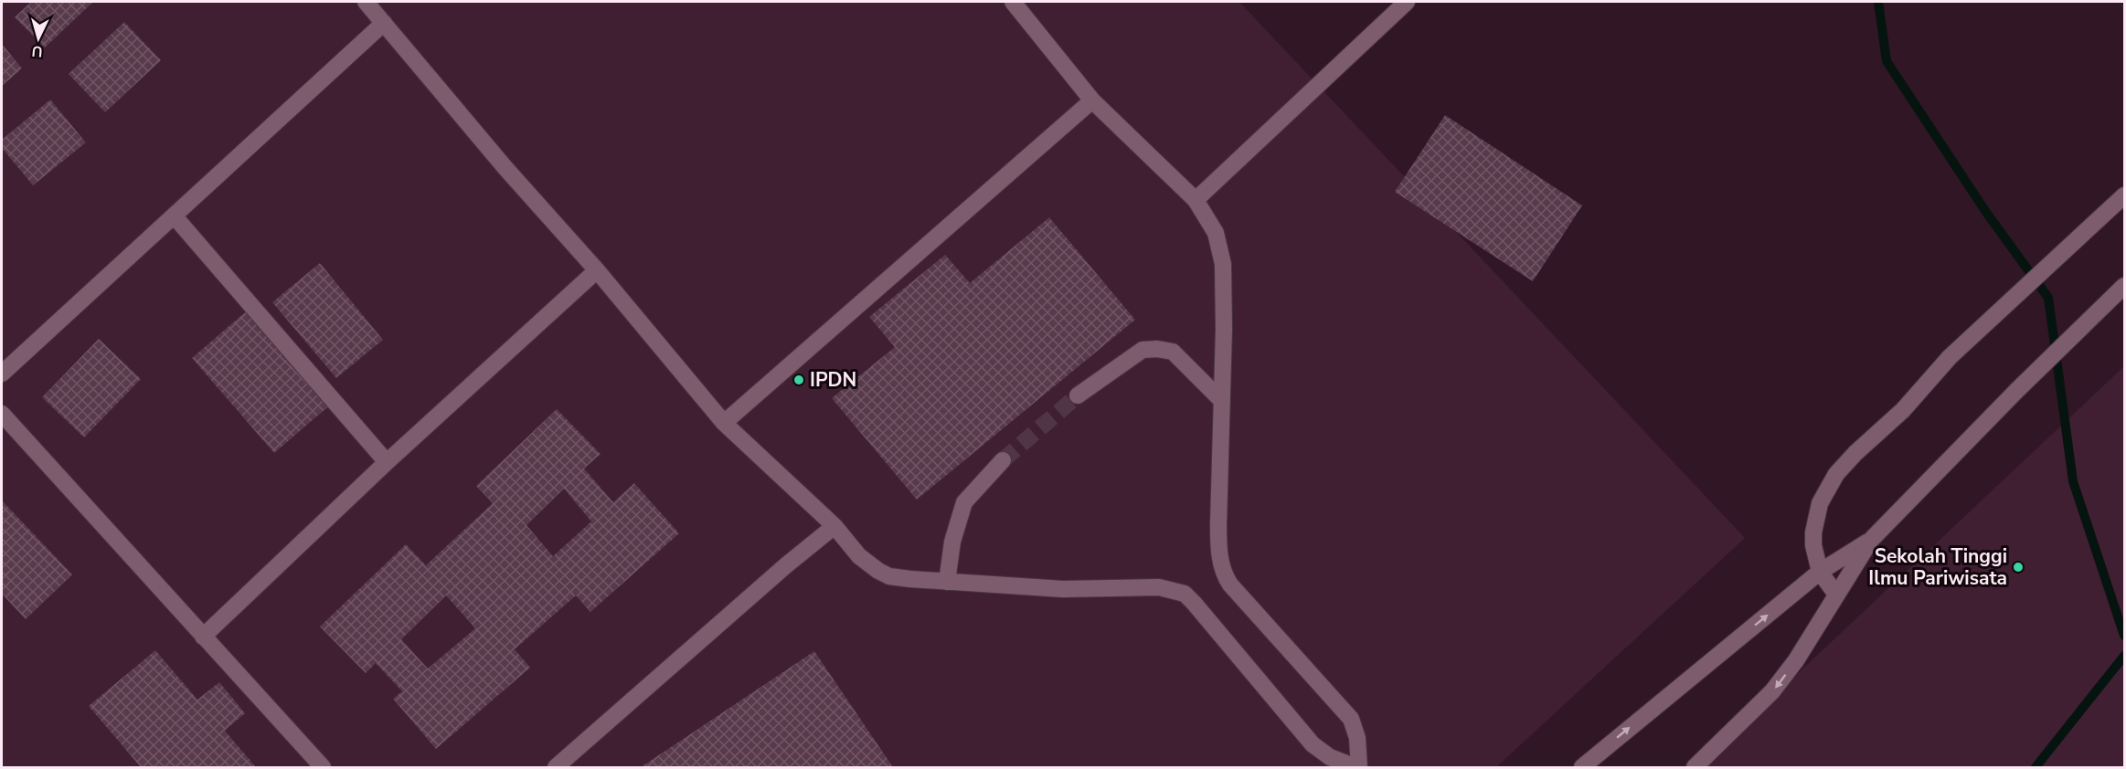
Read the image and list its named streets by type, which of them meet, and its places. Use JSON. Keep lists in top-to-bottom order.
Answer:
{
  "places": ["IPDN", "Sekolah Tinggi Ilmu Pariwisata"],
  "north": "bottom"
}
